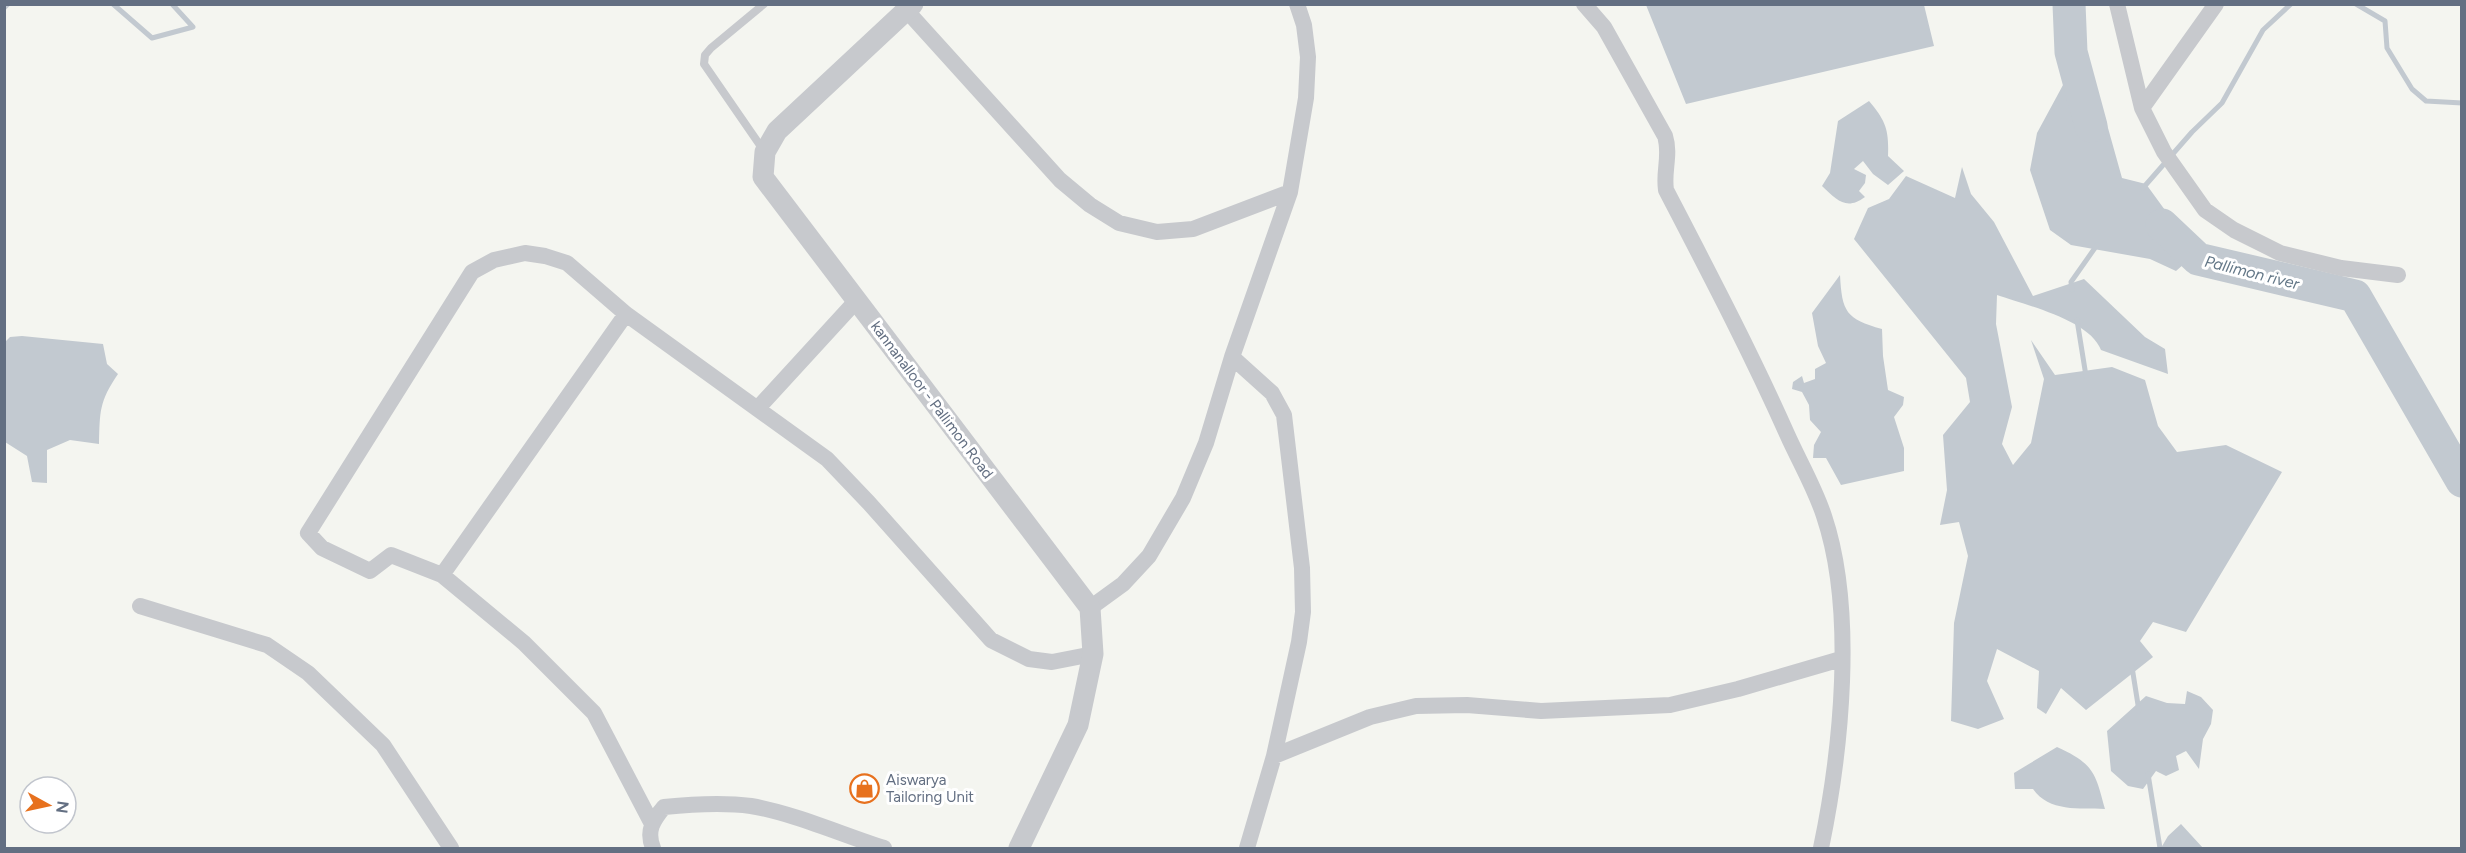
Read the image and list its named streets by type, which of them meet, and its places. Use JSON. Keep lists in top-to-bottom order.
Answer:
{
  "streets": {
    "street": ["kannanalloor - Pallimon Road"]
  },
  "water": ["Pallimon river"],
  "places": {
    "shop": ["Aiswarya Tailoring Unit"]
  },
  "north": "right"
}
